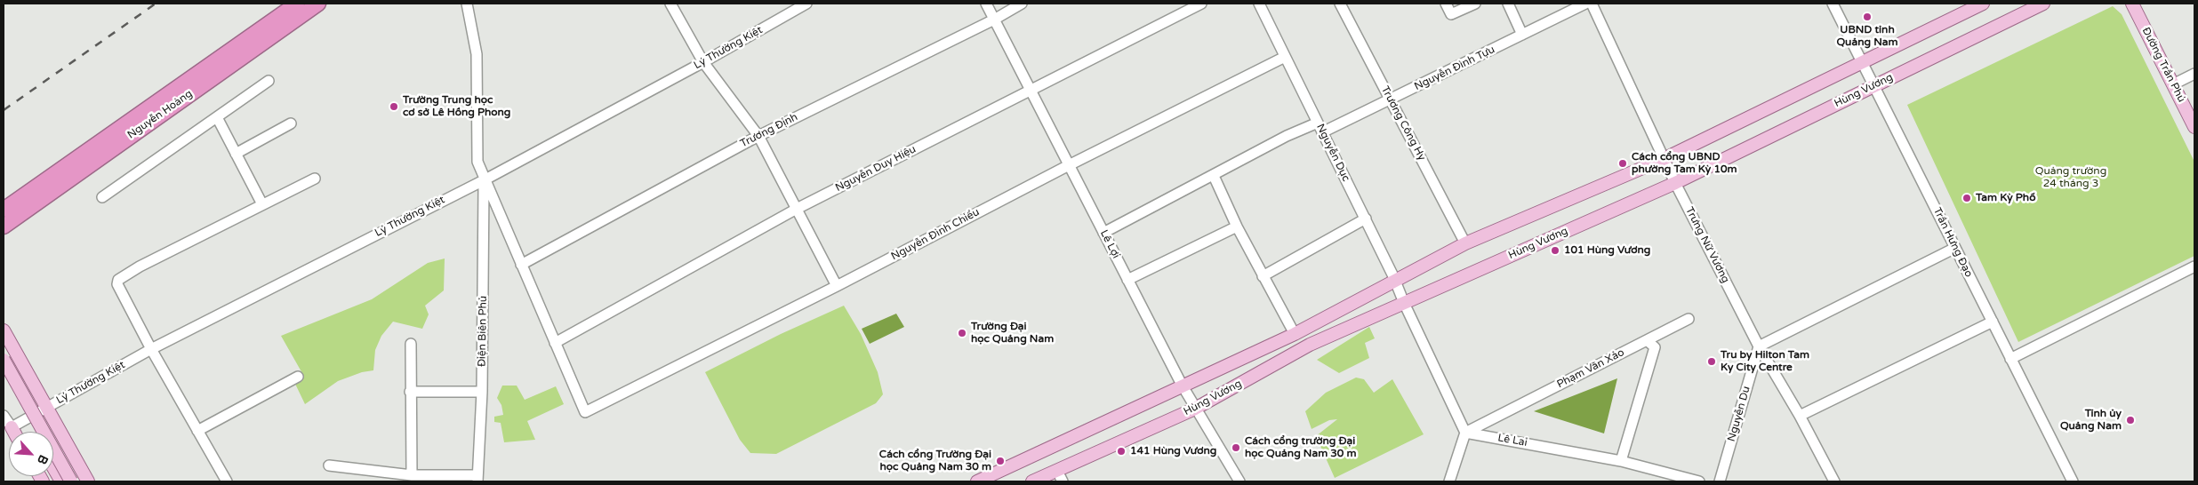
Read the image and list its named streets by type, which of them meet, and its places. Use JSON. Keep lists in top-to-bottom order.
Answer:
{
  "streets": {
    "highway": ["Nguyễn Hoàng"],
    "main road": ["Đường Trần Phú", "Hùng Vương"],
    "street": [
      "Lý Thường Kiệt",
      "Nguyễn Đình Tựu",
      "Trương Công Hy",
      "Trương Định",
      "Nguyễn Dục",
      "Nguyễn Duy Hiệu",
      "Nguyễn Đình Chiểu",
      "Trần Hưng Đạo",
      "Lê Lợi",
      "Trưng Nữ Vương",
      "Điện Biên Phủ",
      "Phạm Văn Xảo",
      "Nguyễn Du",
      "Lê Lai"
    ]
  },
  "crossings": [
    ["Lý Thường Kiệt", "Điện Biên Phủ"],
    ["Nguyễn Đình Tựu", "Trương Công Hy"],
    ["Nguyễn Đình Tựu", "Nguyễn Dục"],
    ["Hùng Vương", "Trương Công Hy"],
    ["Hùng Vương", "Nguyễn Dục"],
    ["Hùng Vương", "Trần Hưng Đạo"],
    ["Hùng Vương", "Lê Lợi"],
    ["Hùng Vương", "Trưng Nữ Vương"],
    ["Trương Định", "Lê Lợi"],
    ["Nguyễn Dục", "Nguyễn Đình Chiểu"],
    ["Nguyễn Duy Hiệu", "Nguyễn Đình Chiểu"],
    ["Nguyễn Duy Hiệu", "Lê Lợi"],
    ["Nguyễn Đình Chiểu", "Lê Lợi"],
    ["Trưng Nữ Vương", "Nguyễn Du"],
    ["Phạm Văn Xảo", "Lê Lai"]
  ],
  "parks": ["Quảng trường 24 tháng 3"],
  "places": [
    "UBND tỉnh Quảng Nam",
    "Trường Trung học cơ sở Lê Hồng Phong",
    "Cách cổng UBND phường Tam Kỳ 10m",
    "Tam Kỳ Phố",
    "101 Hùng Vương",
    "Trường Đại học Quảng Nam",
    "Tru by Hilton Tam Ky City Centre",
    "Tỉnh ủy Quảng Nam",
    "Cách cổng trường Đại học Quảng Nam 30 m",
    "141 Hùng Vương",
    "Cách cổng Trường Đại học Quảng Nam 30 m"
  ],
  "north": "bottom right"
}
